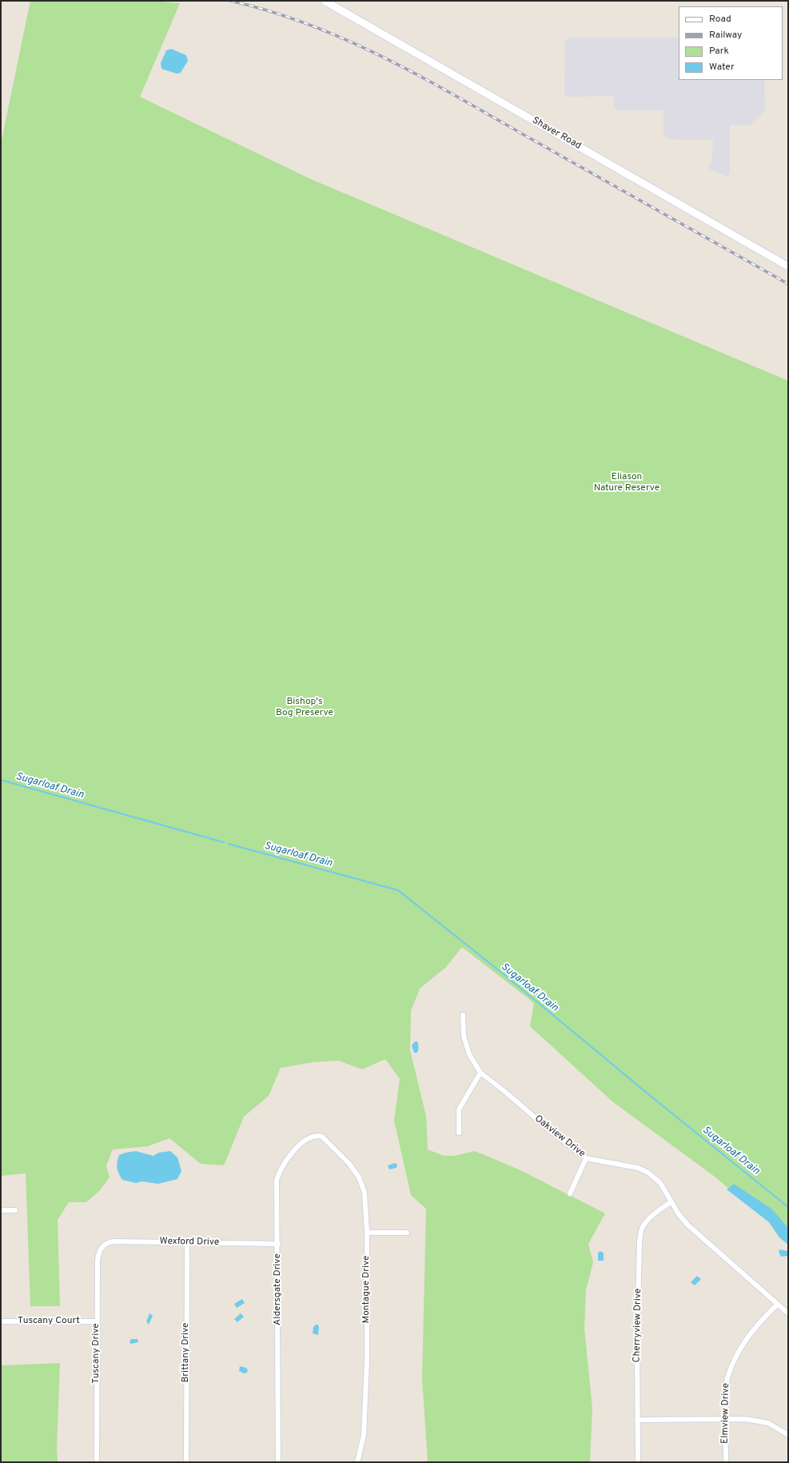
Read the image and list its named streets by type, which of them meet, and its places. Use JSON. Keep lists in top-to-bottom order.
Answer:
{
  "streets": {
    "main road": ["Shaver Road"],
    "street": [
      "Oakview Drive",
      "Wexford Drive",
      "Aldersgate Drive",
      "Montague Drive",
      "Tuscany Court",
      "Cherryview Drive",
      "Brittany Drive",
      "Tuscany Drive",
      "Elmview Drive"
    ]
  },
  "crossings": [
    ["Oakview Drive", "Cherryview Drive"],
    ["Oakview Drive", "Elmview Drive"],
    ["Wexford Drive", "Aldersgate Drive"],
    ["Wexford Drive", "Brittany Drive"],
    ["Wexford Drive", "Tuscany Drive"],
    ["Aldersgate Drive", "Montague Drive"],
    ["Tuscany Court", "Tuscany Drive"]
  ],
  "water": ["Sugarloaf Drain"],
  "parks": ["Eliason Nature Reserve", "Bishop's Bog Preserve"],
  "legend": [
    "Road",
    "Railway",
    "Park",
    "Water"
  ]
}
